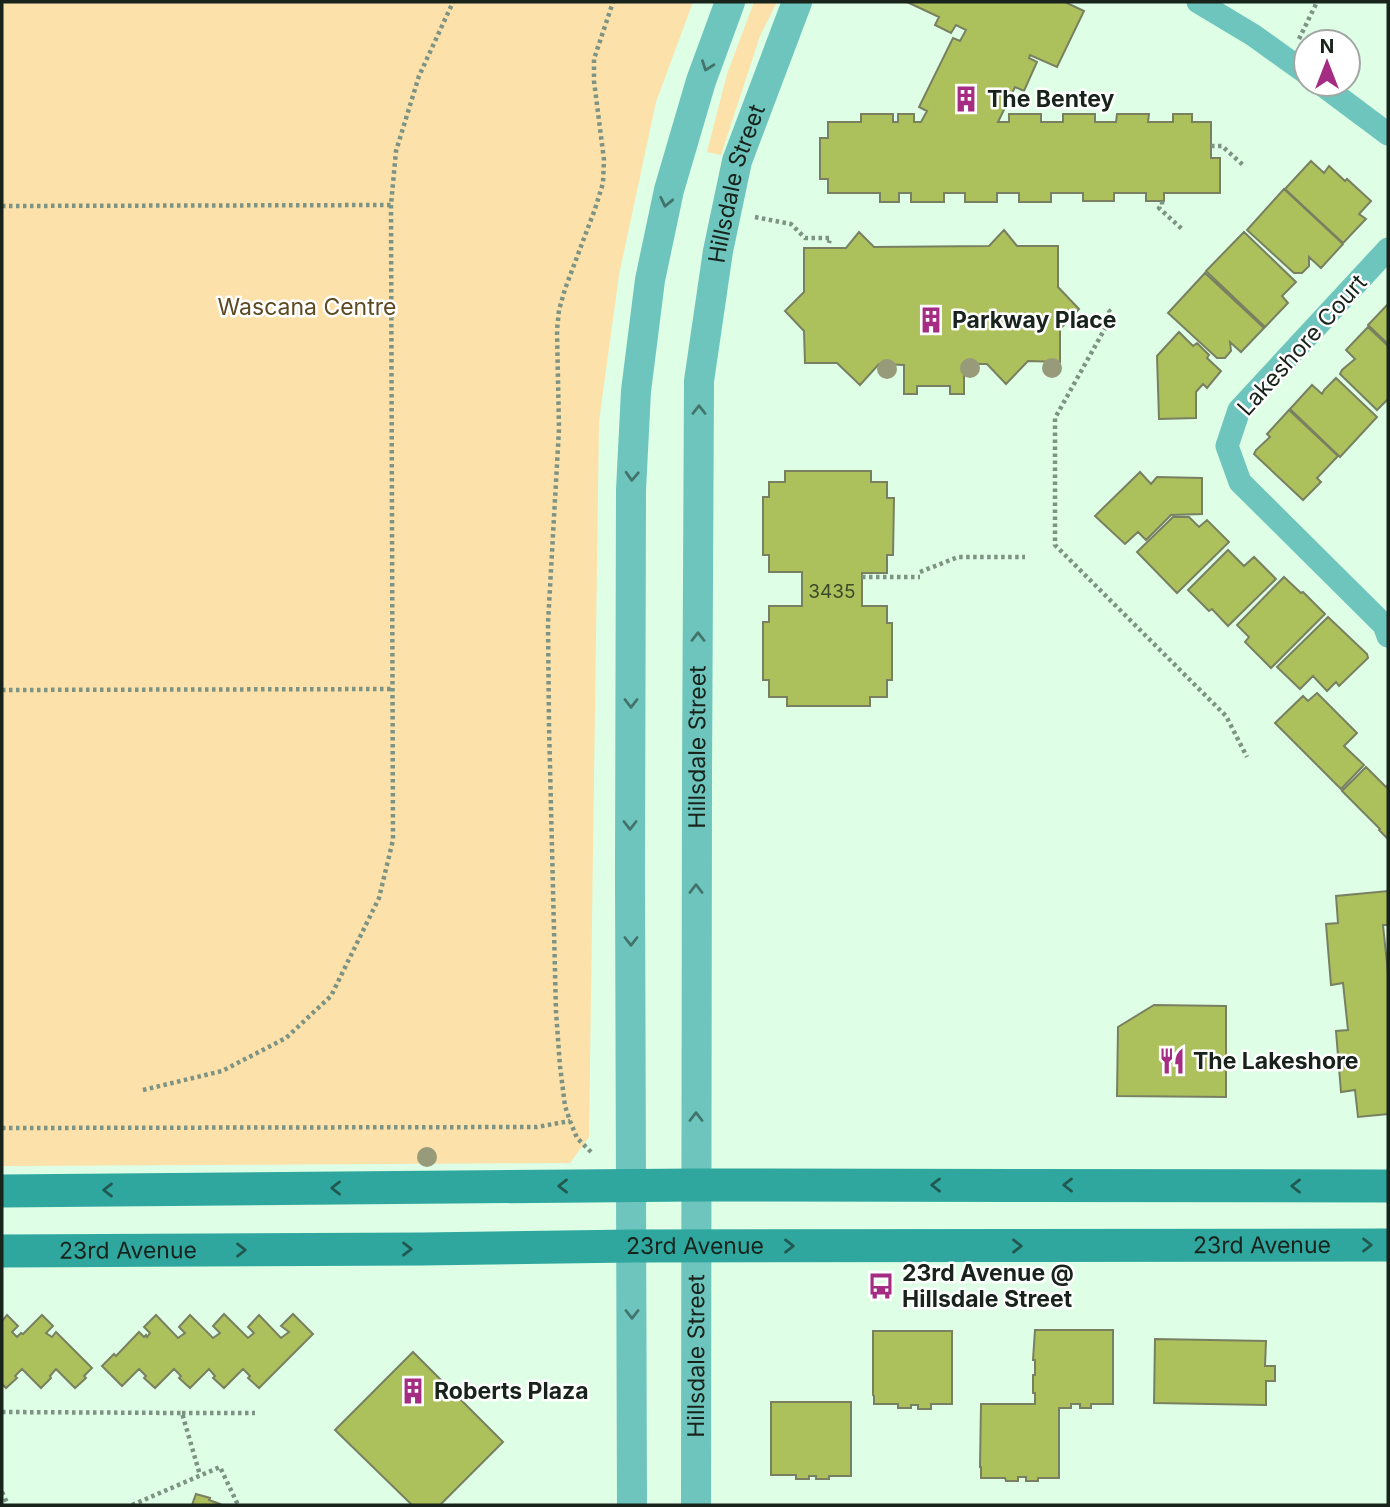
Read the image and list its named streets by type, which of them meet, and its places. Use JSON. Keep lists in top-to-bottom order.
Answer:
{
  "streets": {
    "main road": ["23rd Avenue"],
    "street": ["Hillsdale Street", "Lakeshore Court"]
  },
  "crossings": [
    ["Hillsdale Street", "23rd Avenue"]
  ],
  "parks": ["Wascana Centre"],
  "places": {
    "building": ["The Bentey", "Parkway Place", "Roberts Plaza"],
    "restaurant": ["The Lakeshore"],
    "bus stop": ["23rd Avenue @ Hillsdale Street"]
  },
  "house_numbers": ["3435"],
  "north": "top"
}
